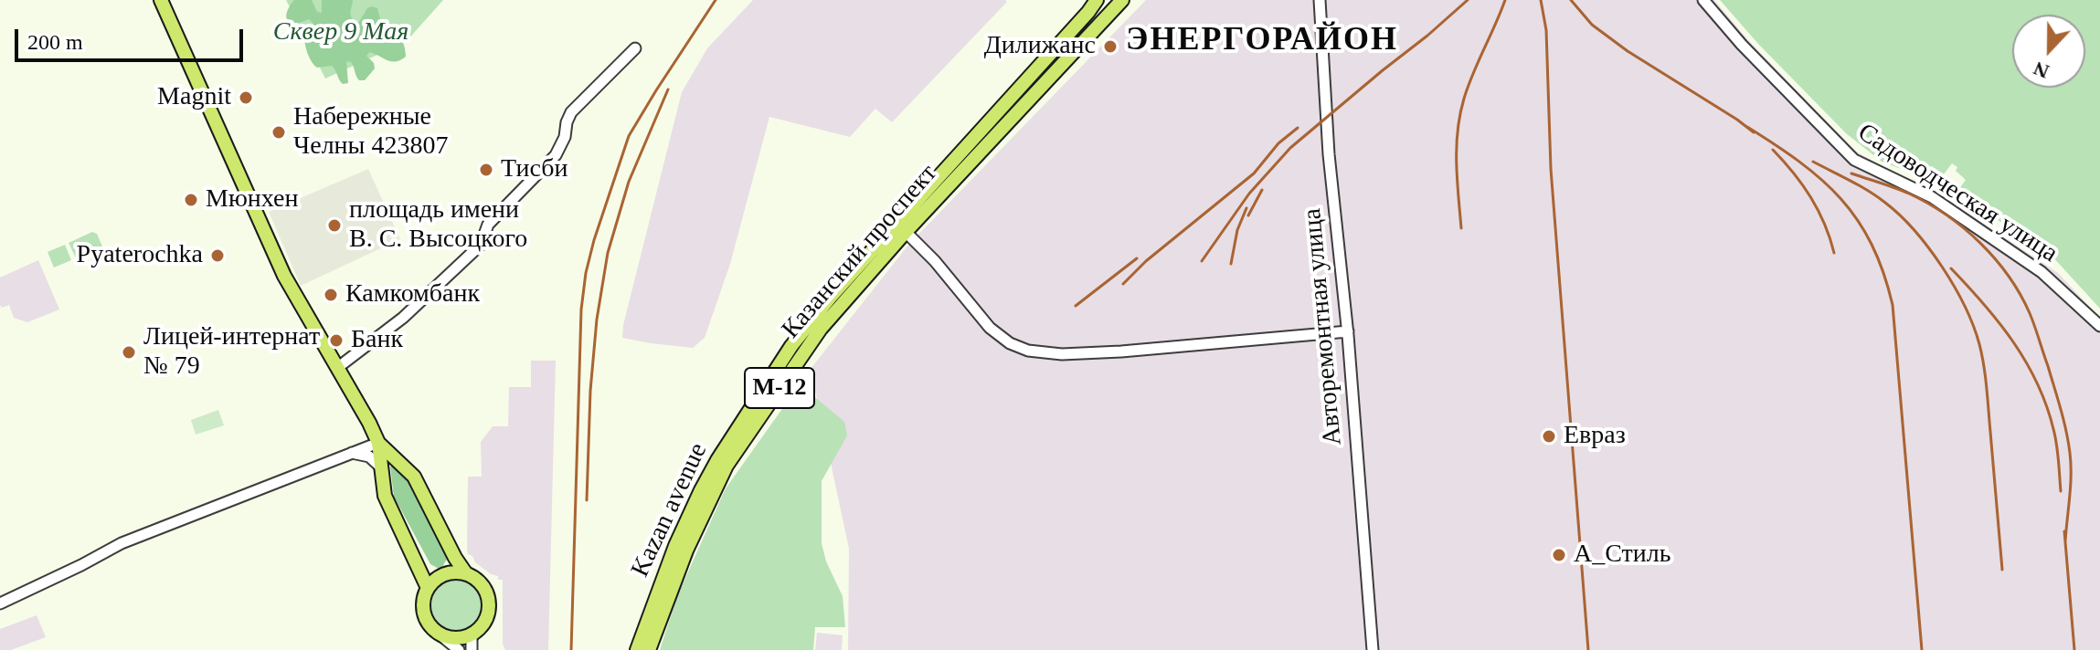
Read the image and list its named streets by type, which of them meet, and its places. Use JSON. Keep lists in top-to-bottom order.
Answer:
{
  "streets": {
    "main road": ["Казанский проспект", "М-12", "Kazan avenue"],
    "street": ["Садоводческая улица", "Авторемонтная улица"]
  },
  "crossings": [
    ["Казанский проспект", "М-12"],
    ["Казанский проспект", "Kazan avenue"]
  ],
  "districts": ["ЭНЕРГОРАЙОН"],
  "parks": ["Сквер 9 Мая"],
  "places": [
    "Дилижанс",
    "Magnit",
    "Набережные Челны 423807",
    "Тисби",
    "Мюнхен",
    "площадь имени В. С. Высоцкого",
    "Pyaterochka",
    "Камкомбанк",
    "Банк",
    "Лицей-интернат № 79",
    "Евраз",
    "А_Стиль"
  ],
  "scale_bar": "200 m",
  "north": "bottom"
}
